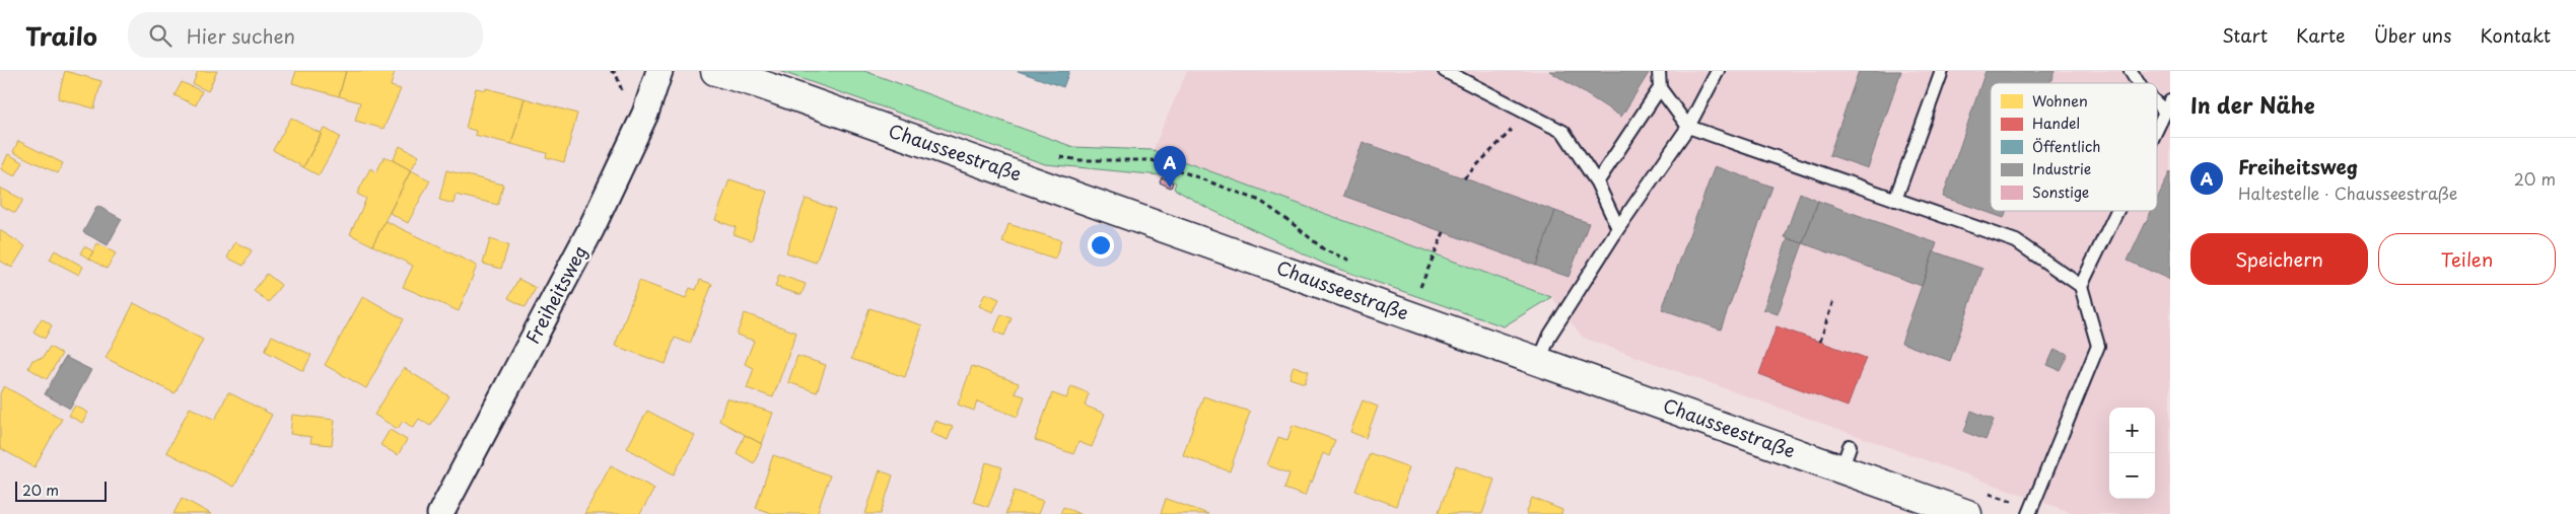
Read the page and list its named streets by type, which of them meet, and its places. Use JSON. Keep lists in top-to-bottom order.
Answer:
{
  "streets": {
    "main road": ["Chausseestraße"],
    "street": ["Freiheitsweg"]
  },
  "legend": [
    "Wohnen",
    "Handel",
    "Öffentlich",
    "Industrie",
    "Sonstige"
  ],
  "scale_bar": "20 m",
  "page": {
    "header": "Trailo",
    "search": "Hier suchen",
    "nav": [
      "Start",
      "Karte",
      "Über uns",
      "Kontakt"
    ],
    "heading": "In der Nähe",
    "list": [
      {
        "mark": "A",
        "name": "Freiheitsweg",
        "note": "Haltestelle · Chausseestraße",
        "value": "20 m"
      }
    ],
    "pins": "A",
    "buttons": ["Speichern", "Teilen"],
    "map_buttons": ["+", "−"],
    "scale": "20 m"
  }
}
